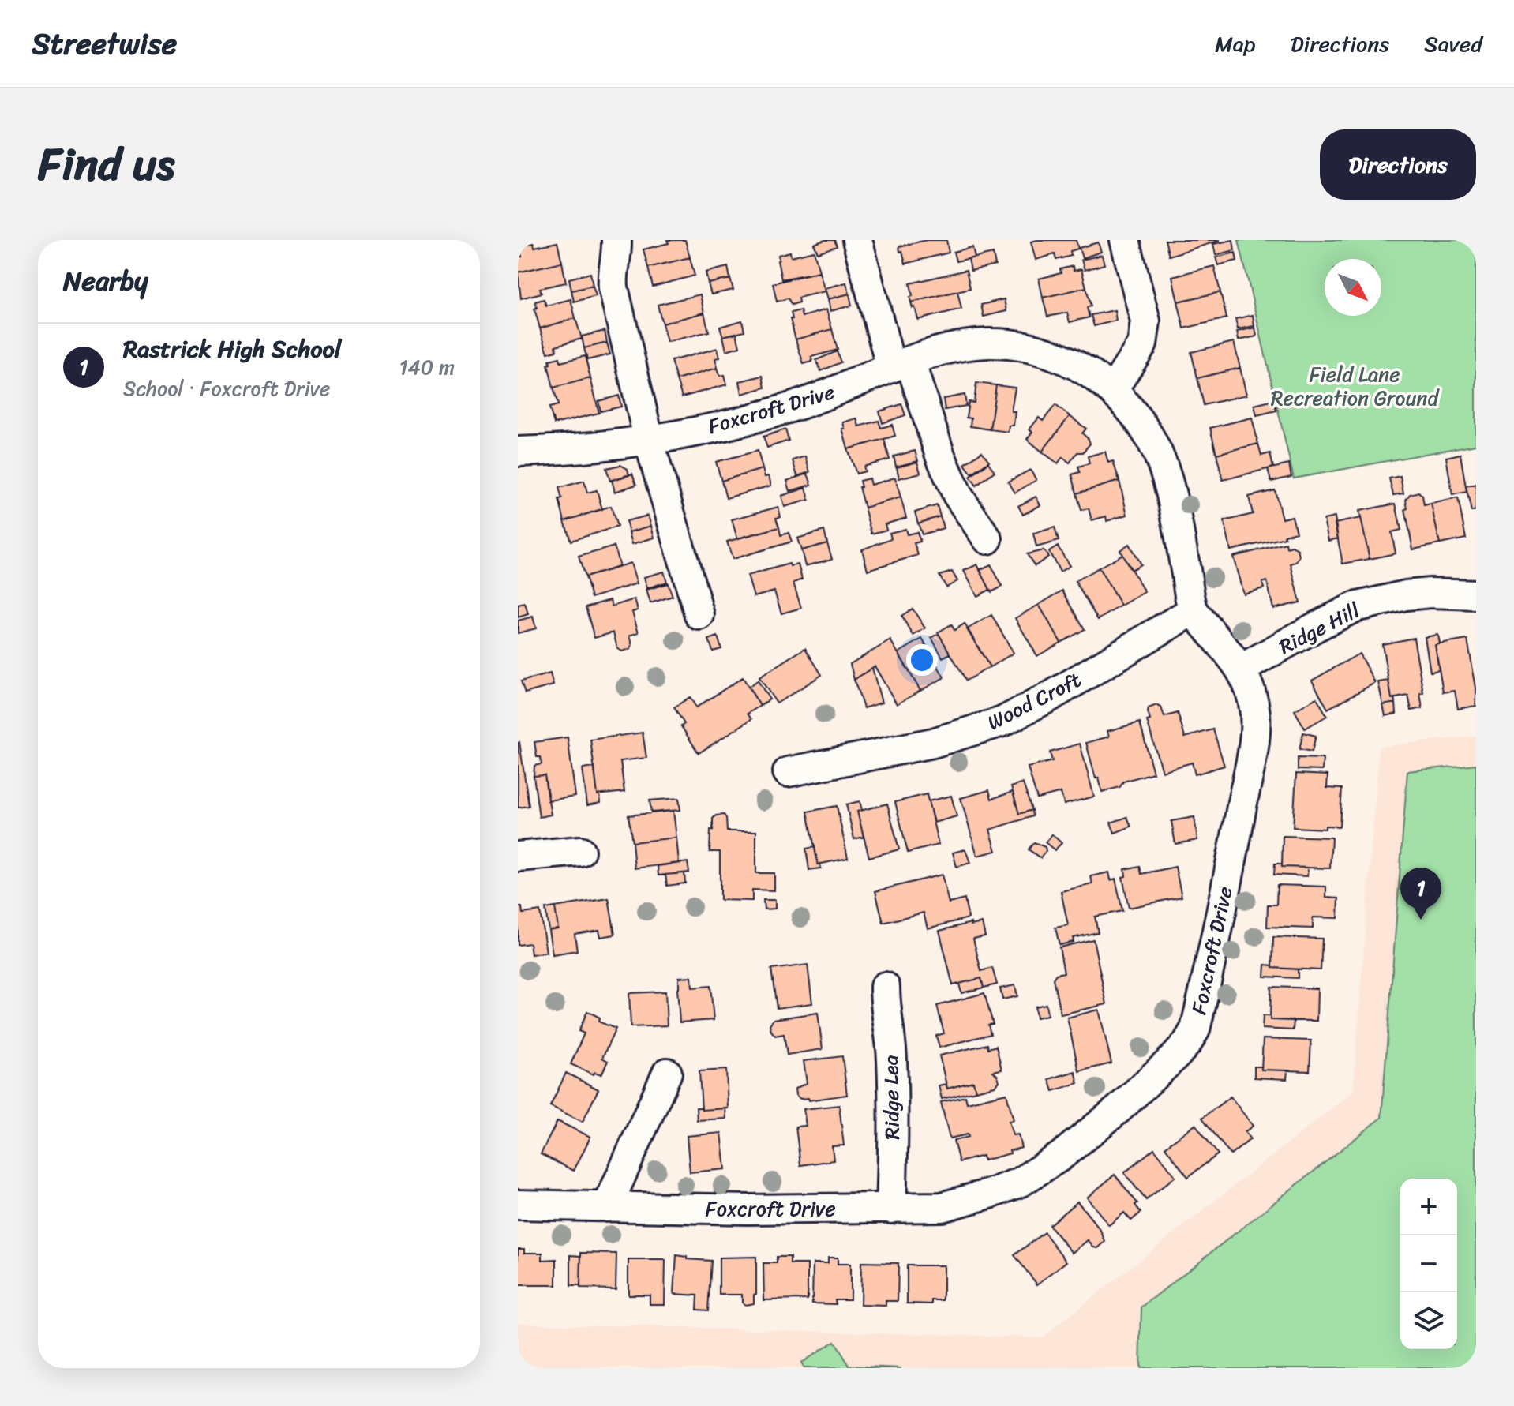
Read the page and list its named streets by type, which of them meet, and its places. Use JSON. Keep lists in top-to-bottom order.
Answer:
{
  "streets": {
    "street": [
      "Foxcroft Drive",
      "Ridge Hill",
      "Wood Croft",
      "Ridge Lea"
    ]
  },
  "crossings": [
    ["Foxcroft Drive", "Ridge Hill"],
    ["Foxcroft Drive", "Wood Croft"],
    ["Foxcroft Drive", "Ridge Lea"]
  ],
  "parks": ["Field Lane Recreation Ground"],
  "north": "bottom right",
  "page": {
    "header": "Streetwise",
    "nav": ["Map", "Directions", "Saved"],
    "title": "Find us",
    "buttons": "Directions",
    "heading": "Nearby",
    "list": [
      {
        "mark": "1",
        "name": "Rastrick High School",
        "note": "School · Foxcroft Drive",
        "value": "140 m"
      }
    ],
    "pins": "1",
    "map_buttons": ["+", "−"]
  }
}
